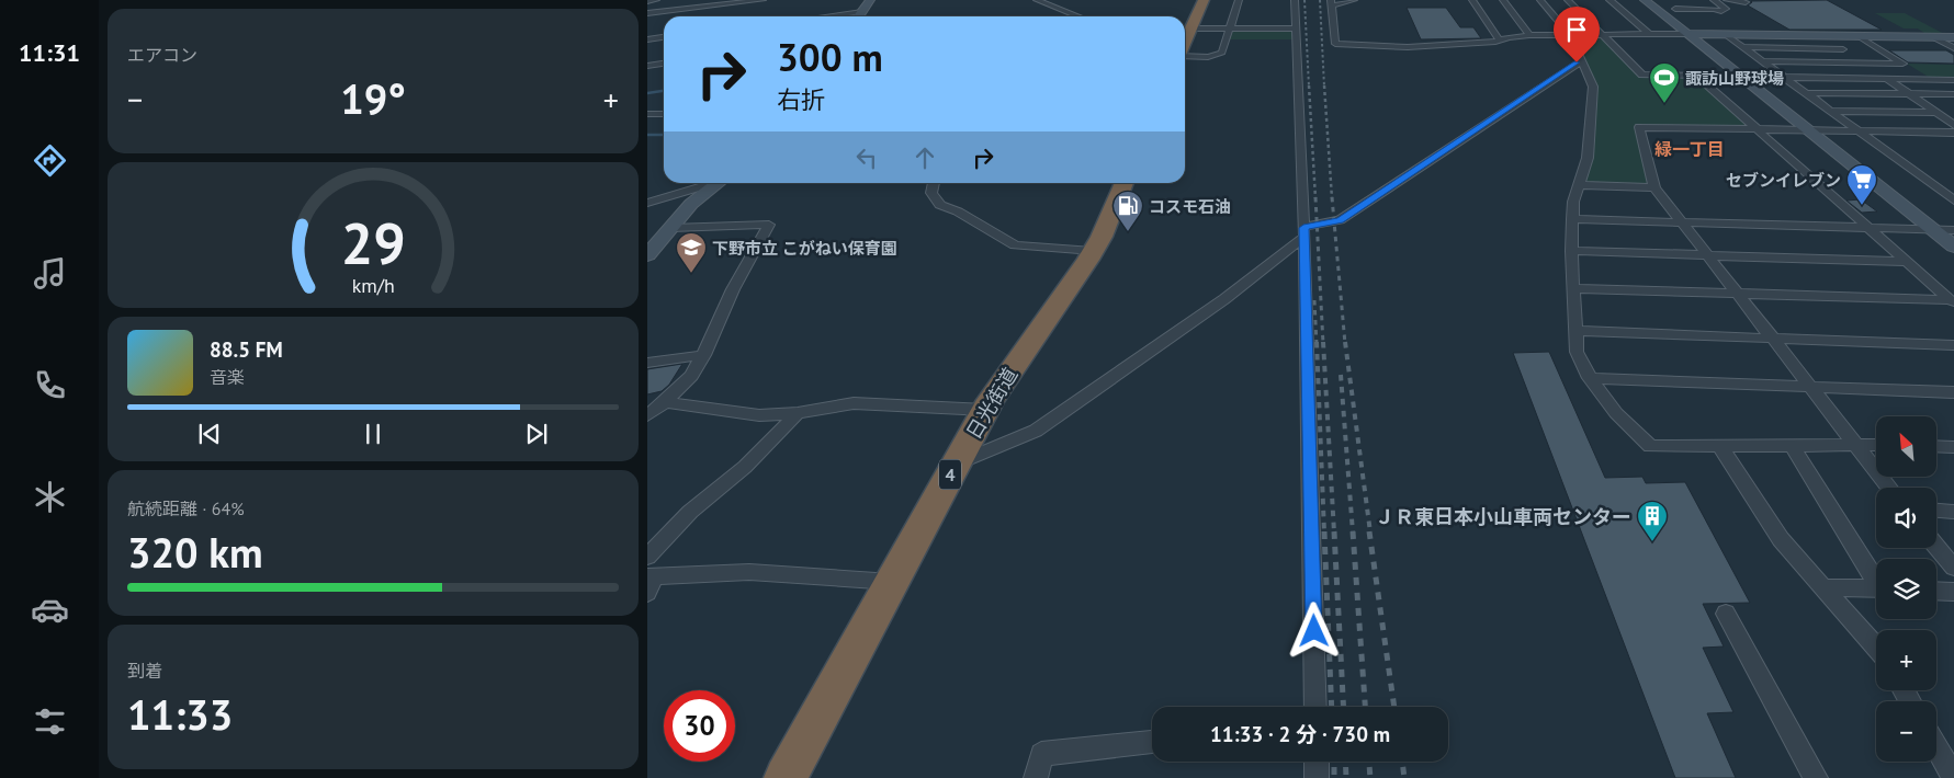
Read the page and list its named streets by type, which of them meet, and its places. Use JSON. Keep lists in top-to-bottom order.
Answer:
{
  "streets": {
    "highway": ["日光街道", "4"]
  },
  "districts": ["緑一丁目"],
  "places": {
    "sports": ["諏訪山野球場"],
    "supermarket": ["セブンイレブン"],
    "fuel station": ["コスモ石油"],
    "school or university": ["下野市立 こがねい保育園"],
    "building": ["ＪＲ東日本小山車両センター"]
  },
  "north": "top left",
  "page": {
    "tabs": "11:31",
    "tile": [
      "エアコン",
      ["航続距離 · 64%", "320 km"],
      ["到着", "11:33"]
    ],
    "turn": ["300 m", "右折"],
    "heat": ["−", "19°", "+"],
    "song": ["88.5 FM", "音楽"],
    "map_buttons": ["+", "−"],
    "limit": "30",
    "trip": "11:33 · 2 分 · 730 m",
    "gauge": ["29", "km/h"]
  }
}
